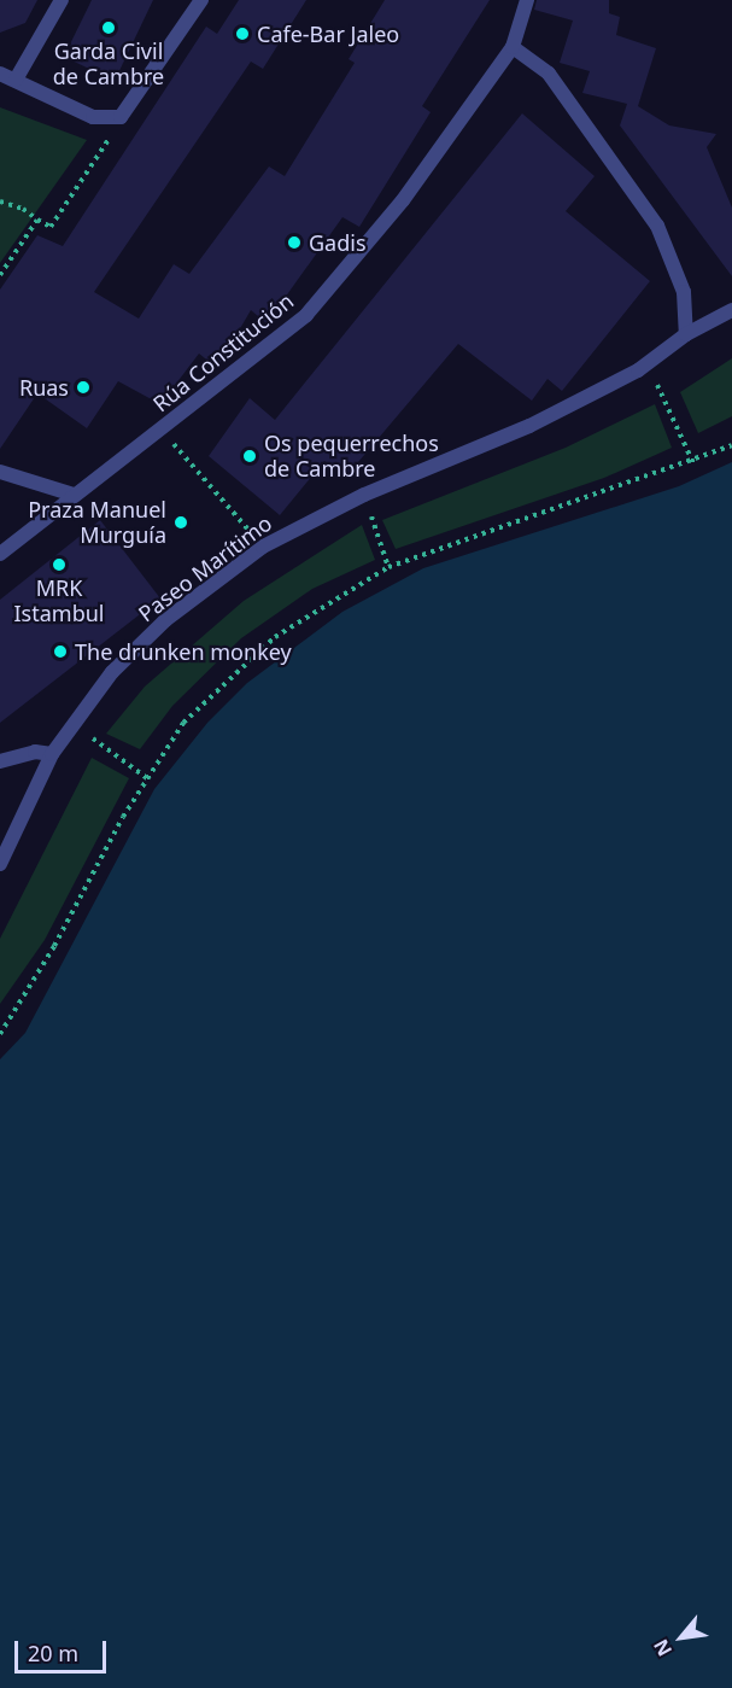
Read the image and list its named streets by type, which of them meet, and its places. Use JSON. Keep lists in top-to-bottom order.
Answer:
{
  "streets": {
    "street": ["Rúa Constitución", "Paseo Marítimo"]
  },
  "places": [
    "Garda Civil de Cambre",
    "Cafe-Bar Jaleo",
    "Gadis",
    "Ruas",
    "Os pequerrechos de Cambre",
    "Praza Manuel Murguía",
    "MRK Istambul",
    "The drunken monkey"
  ],
  "scale_bar": "20 m",
  "north": "bottom left"
}
